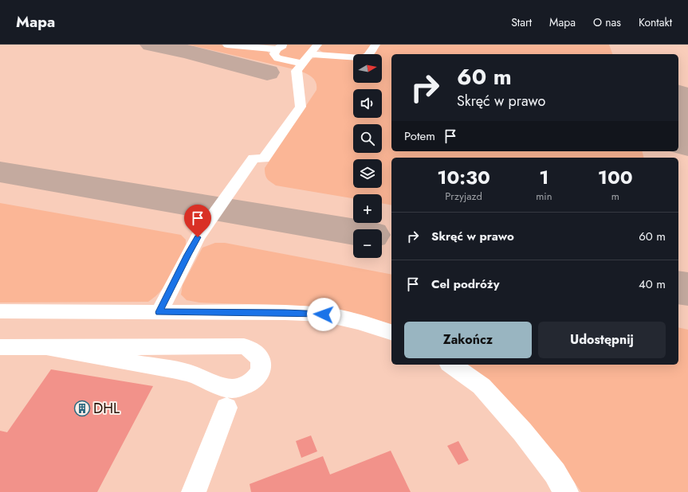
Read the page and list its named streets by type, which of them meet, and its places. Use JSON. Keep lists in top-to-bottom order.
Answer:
{
  "places": {
    "building": ["DHL"]
  },
  "north": "right",
  "page": {
    "header": "Mapa",
    "nav": [
      "Start",
      "Mapa",
      "O nas",
      "Kontakt"
    ],
    "map_buttons": ["+", "−"],
    "turn": ["60 m", "Skręć w prawo"],
    "then": "Potem",
    "eta": [
      "10:30",
      "Przyjazd",
      "1",
      "min",
      "100",
      "m"
    ],
    "list": [
      {
        "name": "Skręć w prawo",
        "value": "60 m"
      },
      {
        "name": "Cel podróży",
        "value": "40 m"
      }
    ],
    "buttons": ["Zakończ", "Udostępnij"]
  }
}
